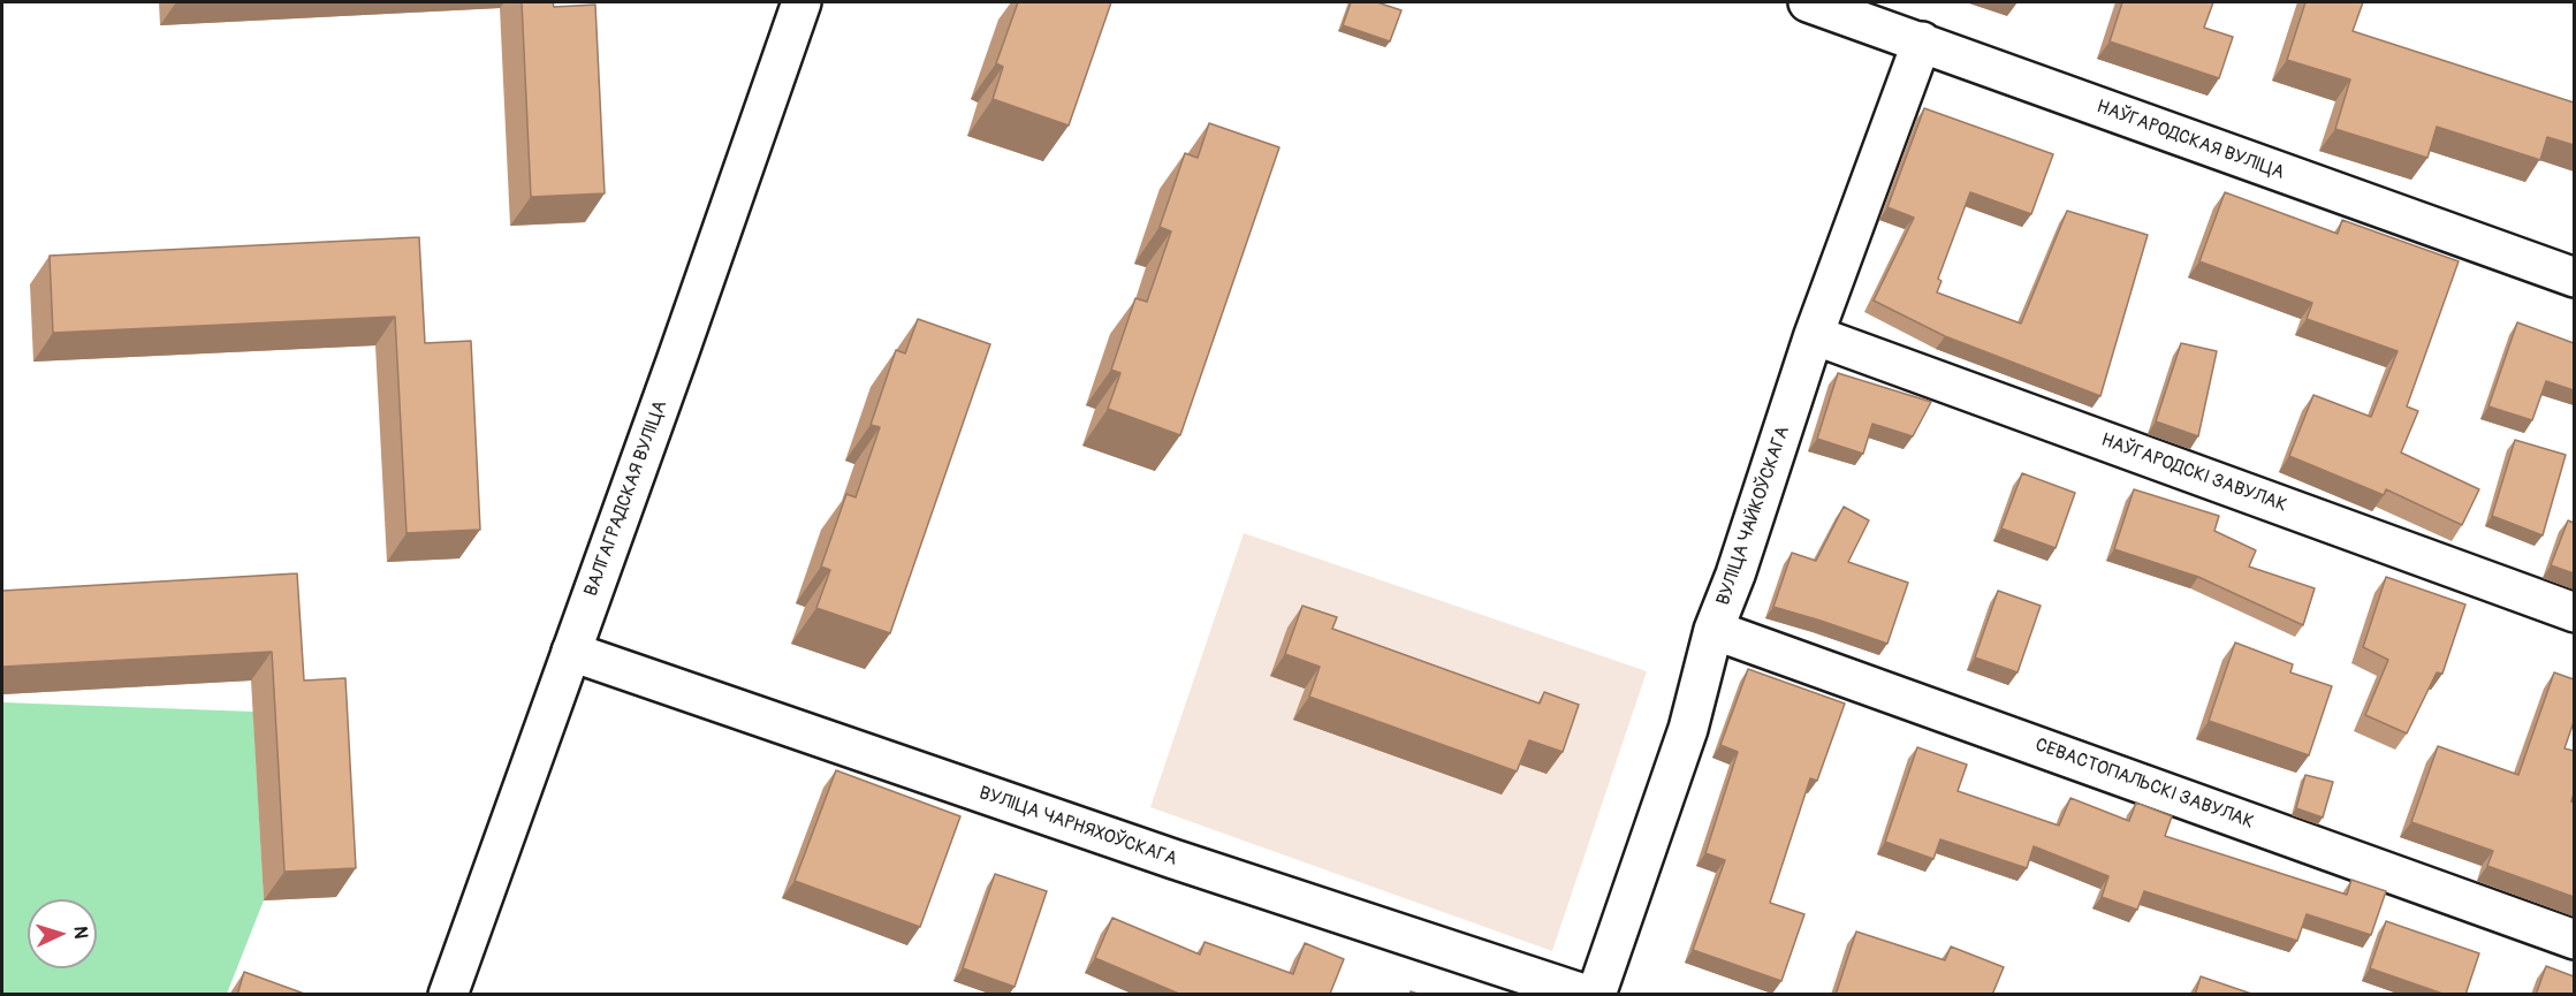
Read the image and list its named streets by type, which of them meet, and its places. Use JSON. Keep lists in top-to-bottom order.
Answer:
{
  "streets": {
    "street": [
      "НАЎГАРОДСКАЯ ВУЛІЦА",
      "НАЎГАРОДСКІ ЗАВУЛАК",
      "ВАЛГАГРАДСКАЯ ВУЛІЦА",
      "ВУЛІЦА ЧАЙКОЎСКАГА",
      "СЕВАСТОПАЛЬСКІ ЗАВУЛАК",
      "ВУЛІЦА ЧАРНЯХОЎСКАГА"
    ]
  },
  "crossings": [
    ["НАЎГАРОДСКАЯ ВУЛІЦА", "ВУЛІЦА ЧАЙКОЎСКАГА"],
    ["НАЎГАРОДСКІ ЗАВУЛАК", "ВУЛІЦА ЧАЙКОЎСКАГА"],
    ["ВАЛГАГРАДСКАЯ ВУЛІЦА", "ВУЛІЦА ЧАРНЯХОЎСКАГА"],
    ["ВУЛІЦА ЧАЙКОЎСКАГА", "СЕВАСТОПАЛЬСКІ ЗАВУЛАК"]
  ],
  "north": "right"
}
